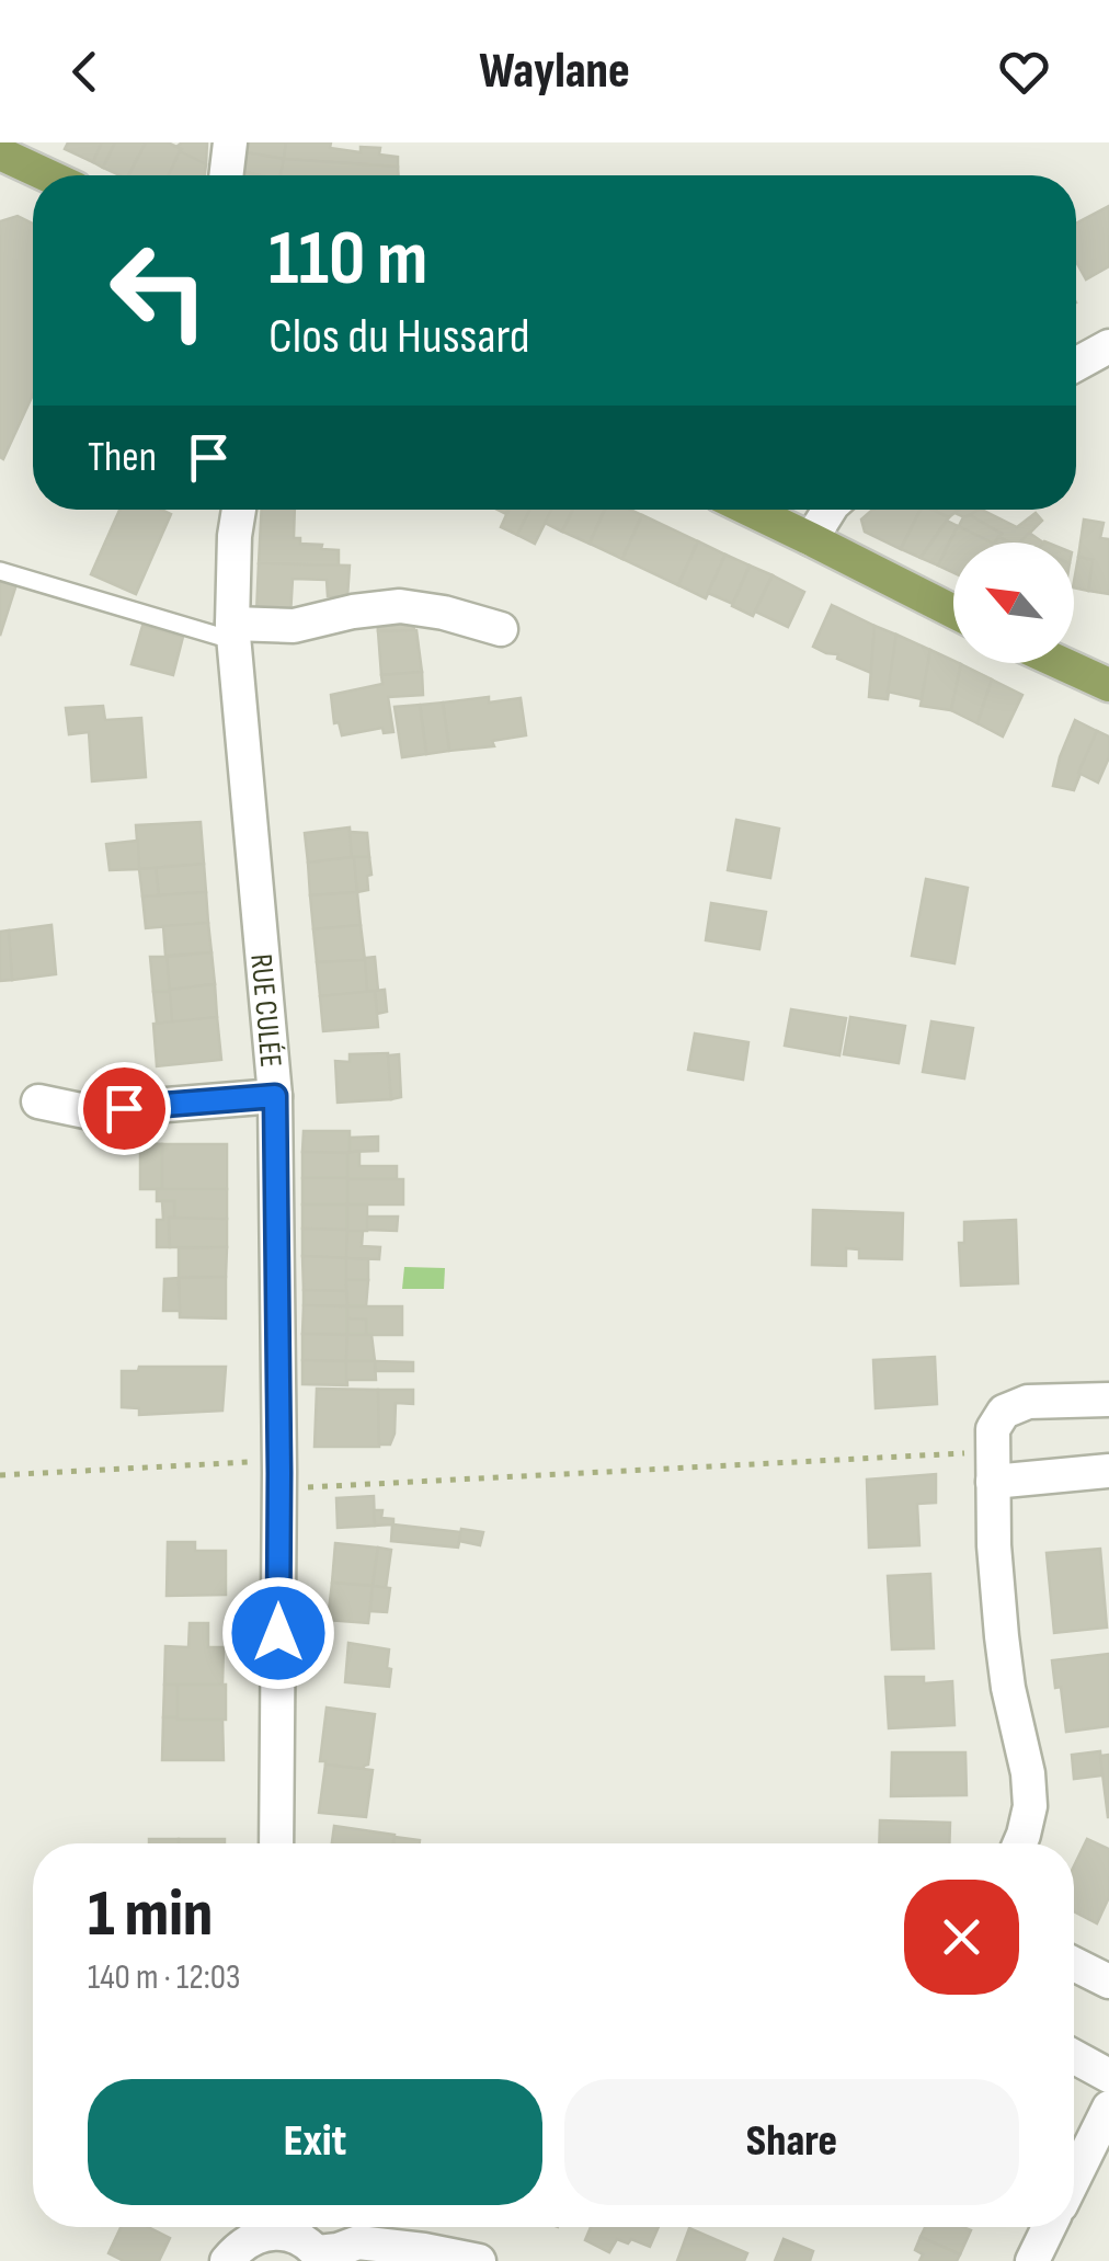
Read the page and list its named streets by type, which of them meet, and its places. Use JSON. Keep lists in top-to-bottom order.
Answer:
{
  "streets": {
    "street": ["RUE CULÉE"]
  },
  "north": "top left",
  "page": {
    "header": "Waylane",
    "turn": ["110 m", "Clos du Hussard"],
    "then": "Then",
    "heading": ["1 min", "140 m · 12:03"],
    "buttons": ["Exit", "Share"]
  }
}
